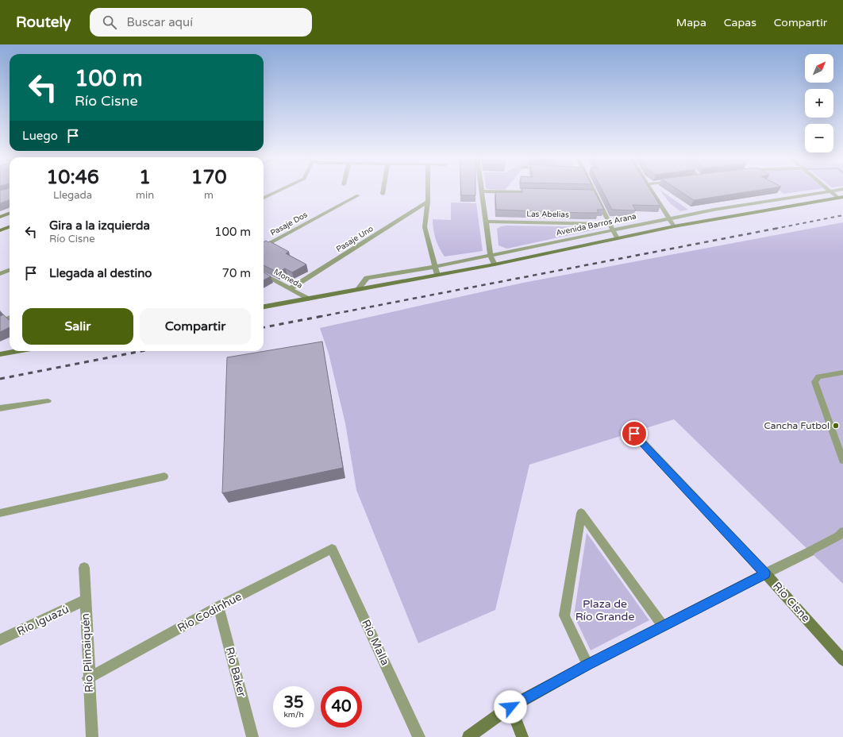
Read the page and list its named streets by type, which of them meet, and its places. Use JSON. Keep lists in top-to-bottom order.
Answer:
{
  "streets": {
    "main road": ["Avenida Barros Arana", "Río Cisne"],
    "street": [
      "Las Abelias",
      "Pasaje Dos",
      "Pasaje Uno",
      "Moneda",
      "Río Codinhue",
      "Río Iguazú",
      "Río Malla",
      "Río Pilmaiquén",
      "Río Baker"
    ]
  },
  "crossings": [
    ["Avenida Barros Arana", "Moneda"],
    ["Pasaje Uno", "Moneda"],
    ["Río Codinhue", "Río Malla"],
    ["Río Codinhue", "Río Pilmaiquén"],
    ["Río Codinhue", "Río Baker"],
    ["Río Iguazú", "Río Pilmaiquén"]
  ],
  "parks": ["Plaza de Río Grande"],
  "places": ["Cancha Futbol"],
  "north": "top right",
  "page": {
    "header": "Routely",
    "search": "Buscar aquí",
    "nav": ["Mapa", "Capas", "Compartir"],
    "map_buttons": ["+", "−"],
    "turn": ["100 m", "Río Cisne"],
    "then": "Luego",
    "eta": [
      "10:46",
      "Llegada",
      "1",
      "min",
      "170",
      "m"
    ],
    "list": [
      {
        "name": "Gira a la izquierda",
        "note": "Río Cisne",
        "value": "100 m"
      },
      {
        "name": "Llegada al destino",
        "value": "70 m"
      }
    ],
    "buttons": ["Salir", "Compartir"],
    "speed": "35 km/h",
    "limit": "40"
  }
}
